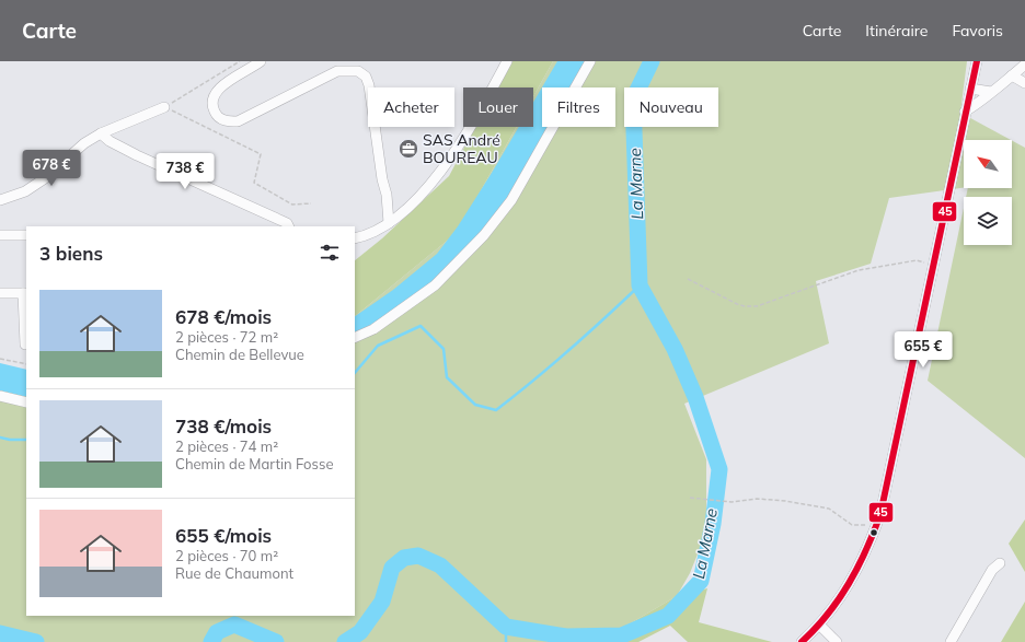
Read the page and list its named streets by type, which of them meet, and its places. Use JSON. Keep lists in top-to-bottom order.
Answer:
{
  "water": ["La Marne"],
  "places": {
    "office": ["SAS André BOUREAU"]
  },
  "lines": ["transit line 45"],
  "north": "top left",
  "page": {
    "header": "Carte",
    "nav": ["Carte", "Itinéraire", "Favoris"],
    "chip": [
      "Acheter",
      "Louer",
      "Filtres",
      "Nouveau"
    ],
    "price": ["678 €", "738 €", "655 €"],
    "heading": "3 biens",
    "list": [
      {
        "name": "678 €/mois",
        "note": "2 pièces · 72 m² · Chemin de Bellevue"
      },
      {
        "name": "738 €/mois",
        "note": "2 pièces · 74 m² · Chemin de Martin Fosse"
      },
      {
        "name": "655 €/mois",
        "note": "2 pièces · 70 m² · Rue de Chaumont"
      }
    ]
  }
}
